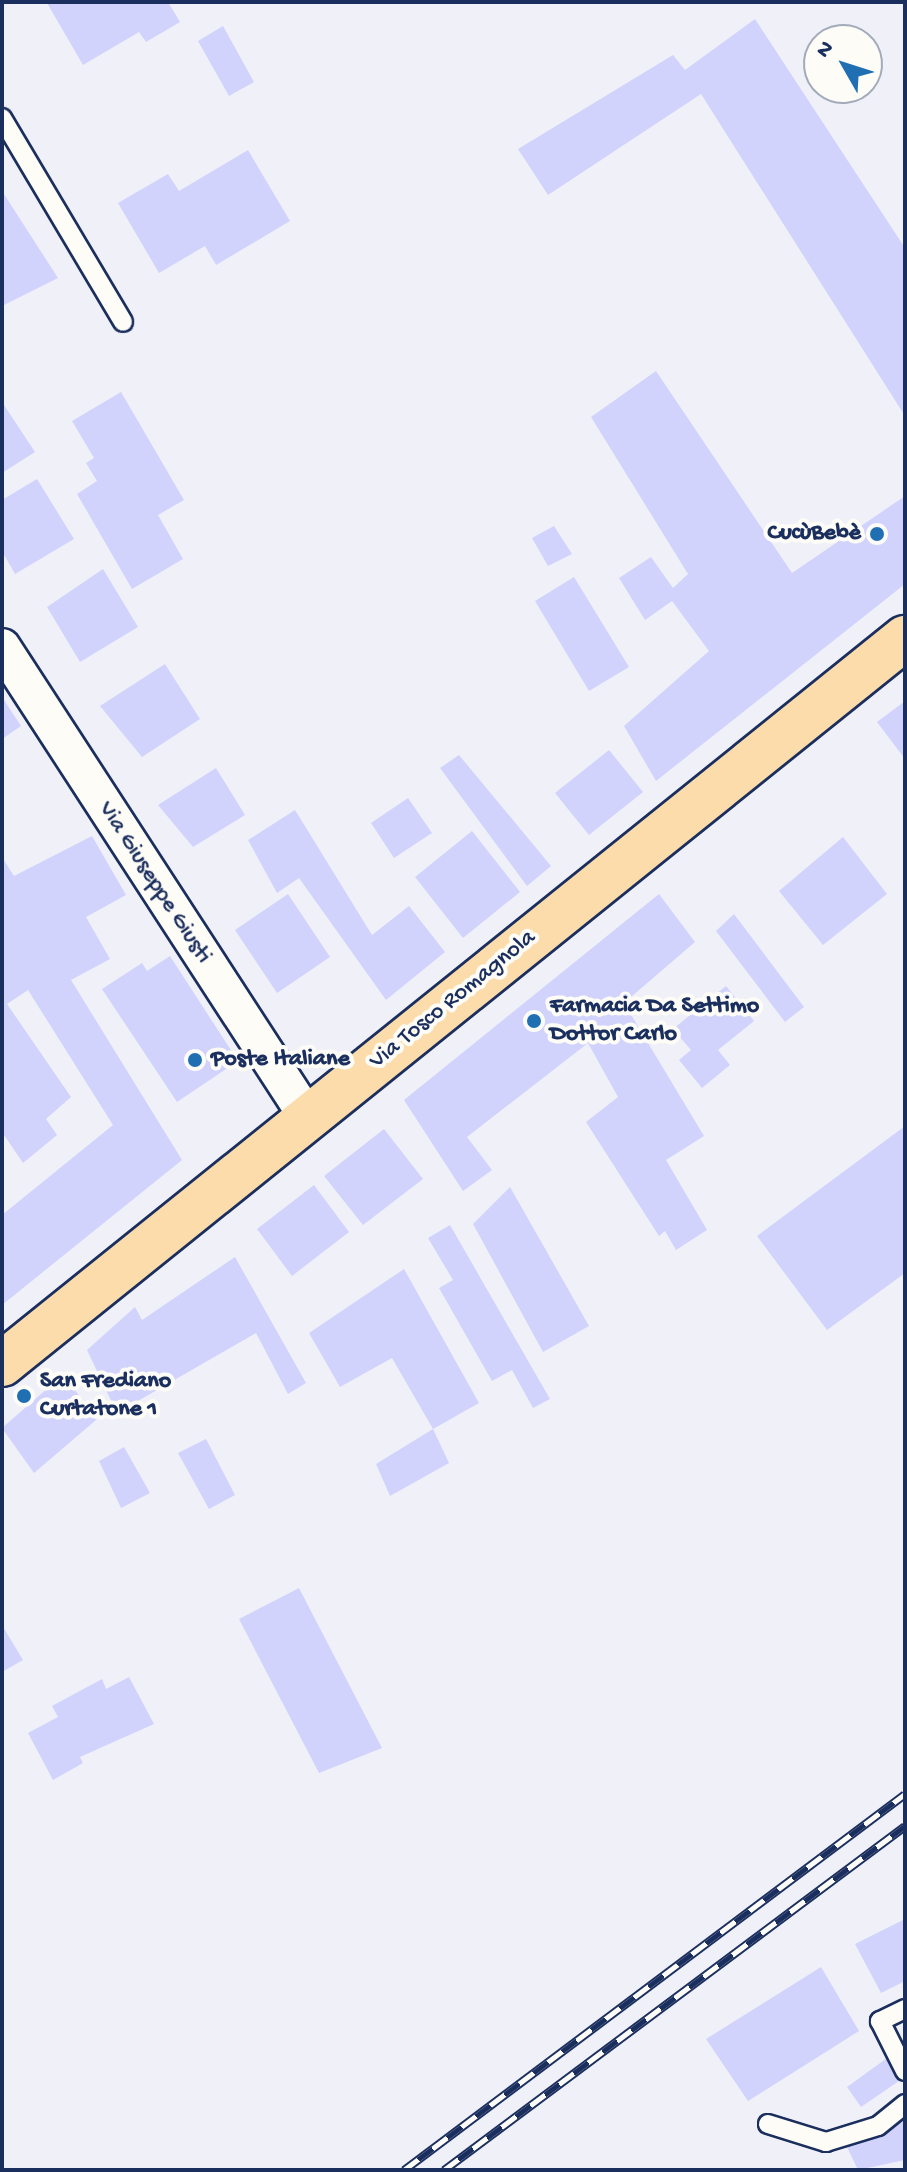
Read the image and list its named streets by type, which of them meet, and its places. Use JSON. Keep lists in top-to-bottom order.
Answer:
{
  "streets": {
    "main road": ["Via Tosco Romagnola"],
    "street": ["Via Giuseppe Giusti"]
  },
  "crossings": [
    ["Via Giuseppe Giusti", "Via Tosco Romagnola"]
  ],
  "places": [
    "CucùBebè",
    "Farmacia Da Settimo Dottor Carlo",
    "Poste Italiane",
    "San Frediano Curtatone 1"
  ],
  "north": "top left"
}
